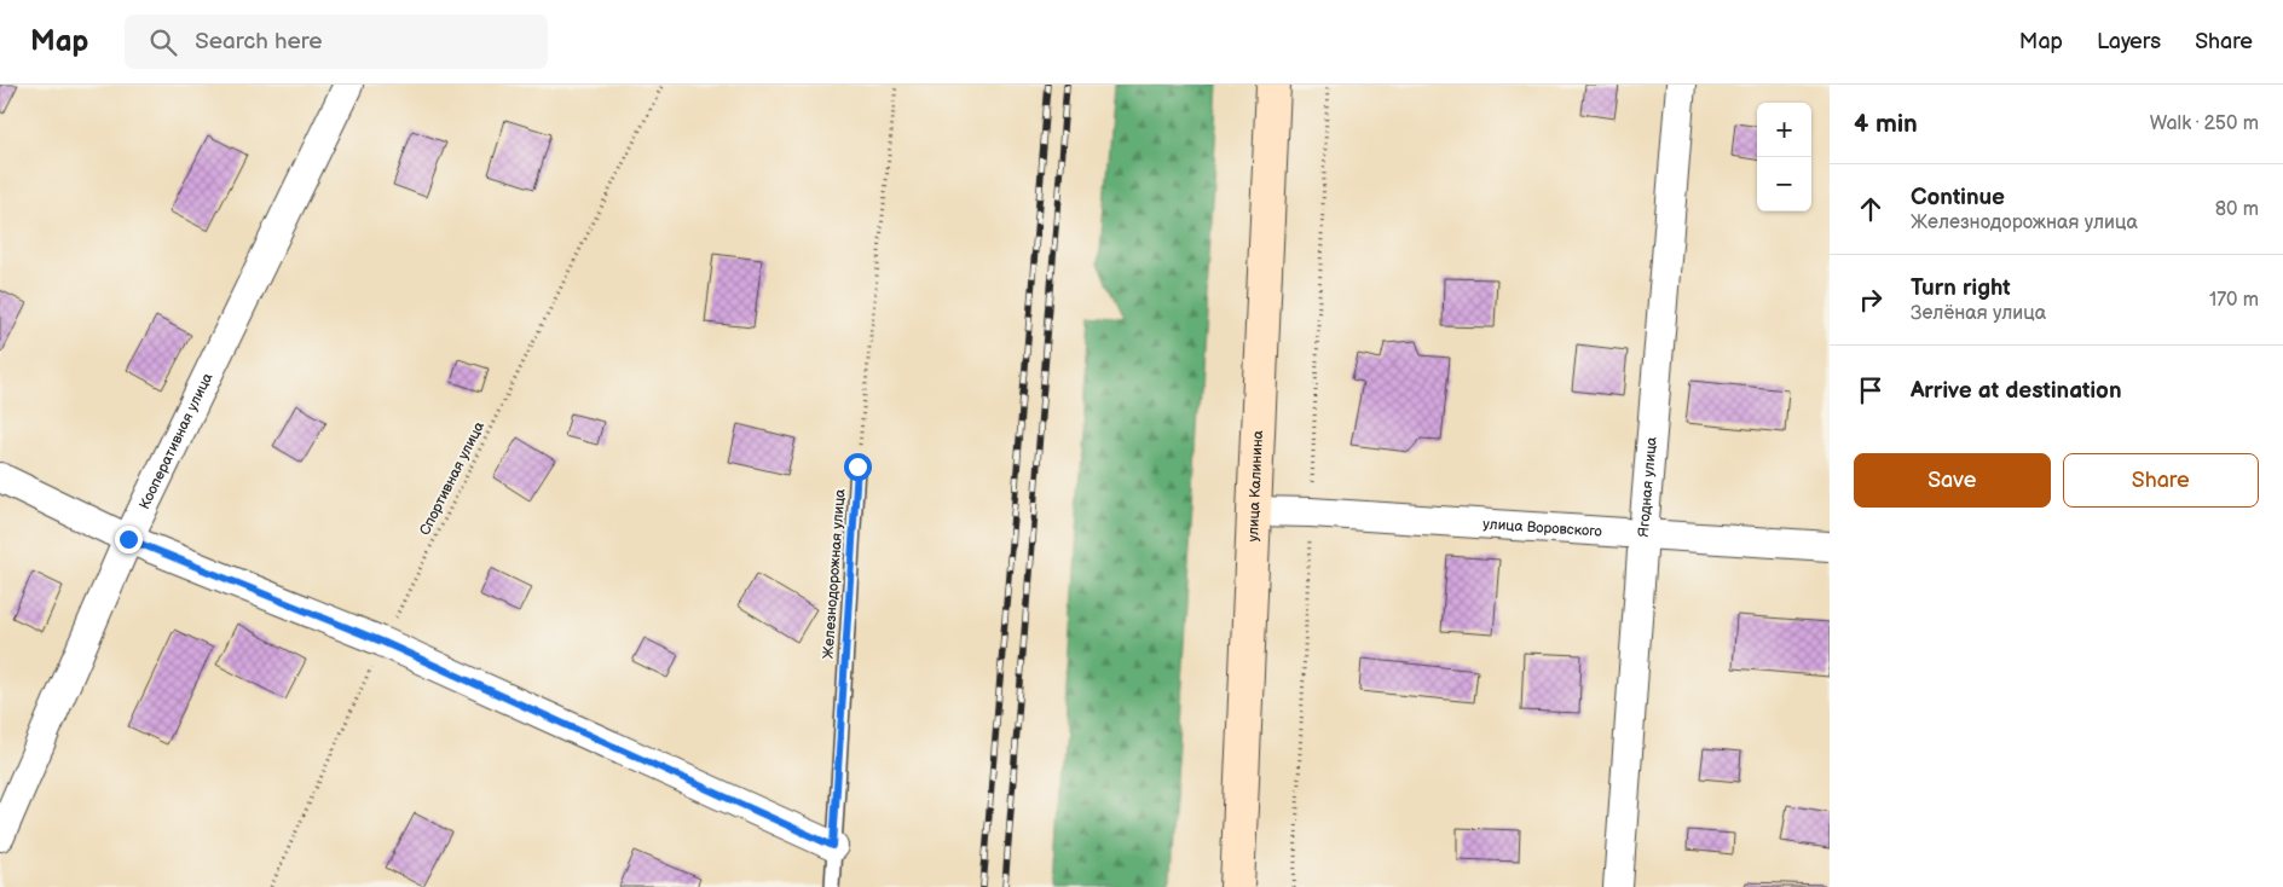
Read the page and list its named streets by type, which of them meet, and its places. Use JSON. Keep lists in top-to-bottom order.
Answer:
{
  "streets": {
    "main road": ["улица Калинина"],
    "street": ["Кооперативная улица", "Ягодная улица", "улица Воровского"],
    "lane": ["Железнодорожная улица"],
    "path": ["Спортивная улица"]
  },
  "crossings": [
    ["улица Калинина", "улица Воровского"],
    ["Ягодная улица", "улица Воровского"]
  ],
  "page": {
    "header": "Map",
    "search": "Search here",
    "nav": ["Map", "Layers", "Share"],
    "heading": ["4 min", "Walk · 250 m"],
    "map_buttons": ["+", "−"],
    "list": [
      ["Continue", "Железнодорожная улица", "80 m"],
      ["Turn right", "Зелёная улица", "170 m"],
      "Arrive at destination"
    ],
    "buttons": ["Save", "Share"]
  }
}
